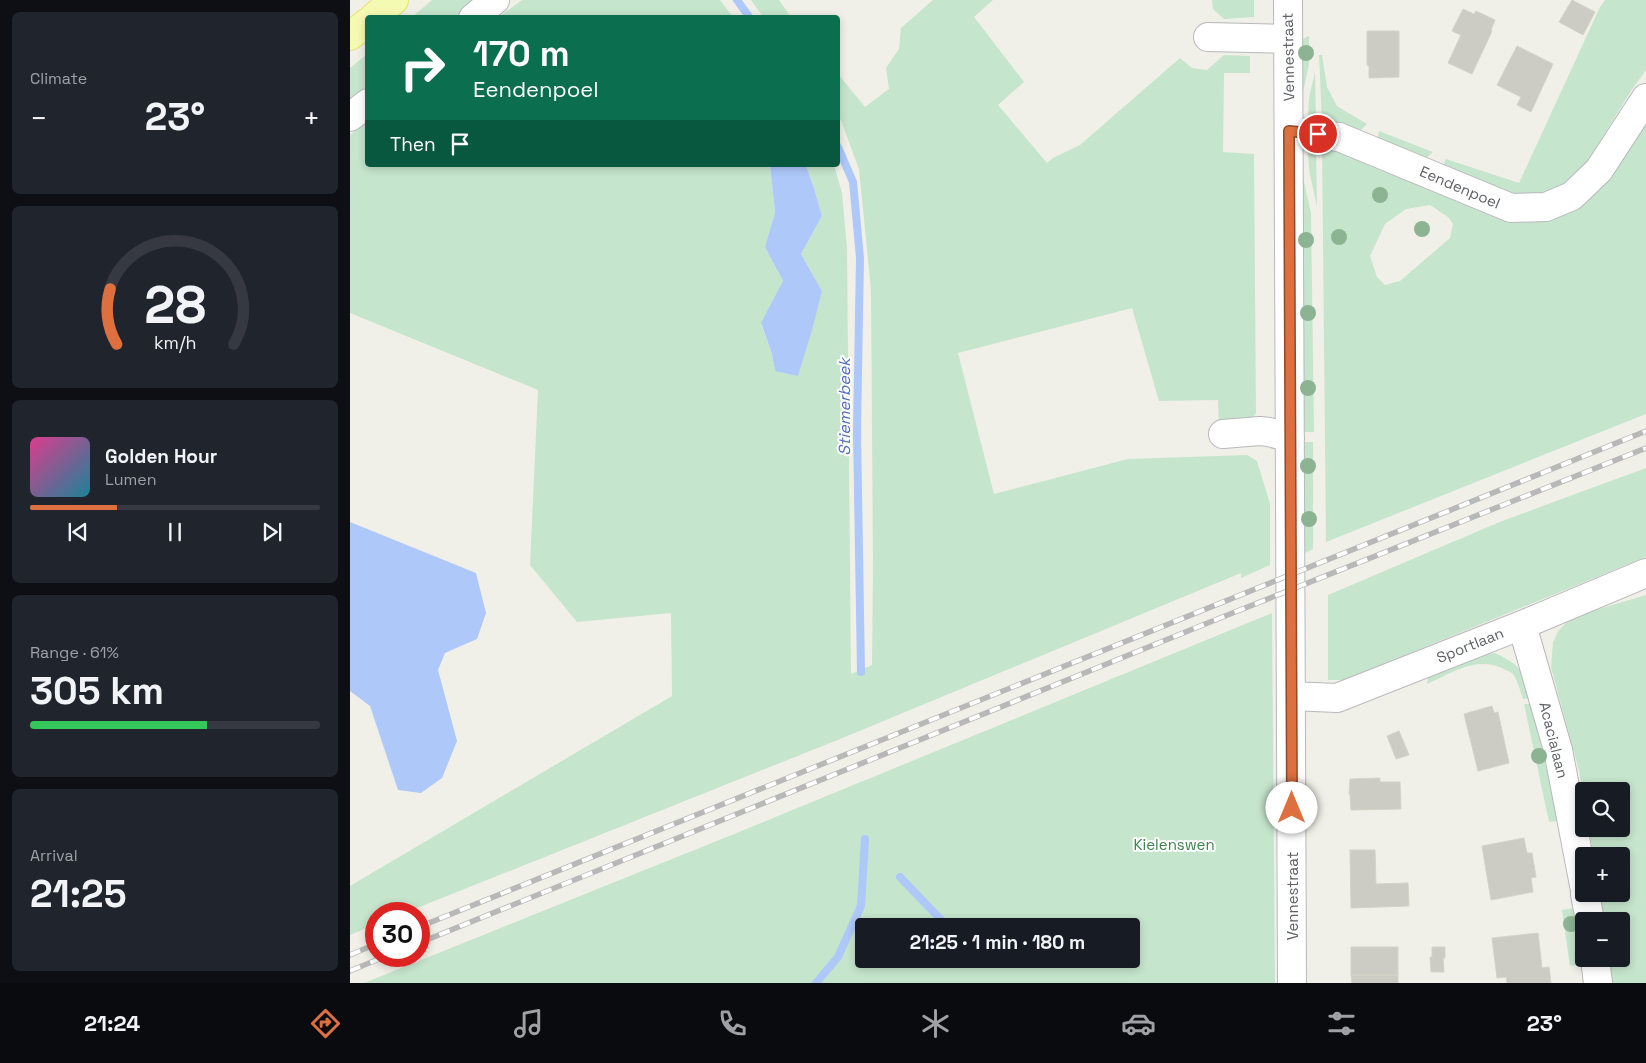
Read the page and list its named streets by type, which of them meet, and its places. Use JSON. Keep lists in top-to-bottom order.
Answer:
{
  "streets": {
    "street": [
      "Vennestraat",
      "Eendenpoel",
      "Sportlaan",
      "Acacialaan"
    ]
  },
  "crossings": [
    ["Vennestraat", "Eendenpoel"],
    ["Vennestraat", "Sportlaan"],
    ["Sportlaan", "Acacialaan"]
  ],
  "water": ["Stiemerbeek"],
  "parks": ["Kielenswen"],
  "page": {
    "tile": [
      "Climate",
      ["Range · 61%", "305 km"],
      ["Arrival", "21:25"]
    ],
    "turn": ["170 m", "Eendenpoel"],
    "heat": ["−", "23°", "+"],
    "then": "Then",
    "song": ["Golden Hour", "Lumen"],
    "map_buttons": ["+", "−"],
    "limit": "30",
    "trip": "21:25 · 1 min · 180 m",
    "tabs": ["21:24", "23°"],
    "gauge": ["28", "km/h"]
  }
}
